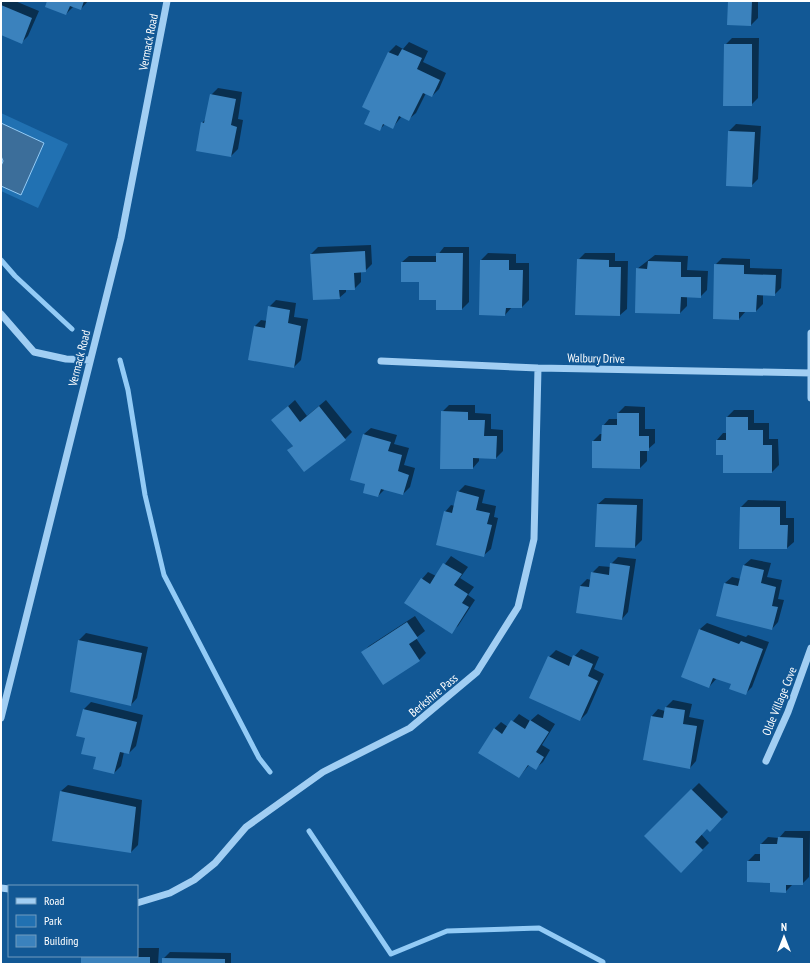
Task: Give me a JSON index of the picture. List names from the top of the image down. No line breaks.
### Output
{"streets":{"street":["Vermack Road","Walbury Drive","Berkshire Pass","Olde Village Cove"]},"crossings":[["Walbury Drive","Berkshire Pass"]],"legend":["Road","Park","Building"],"north":"top"}
